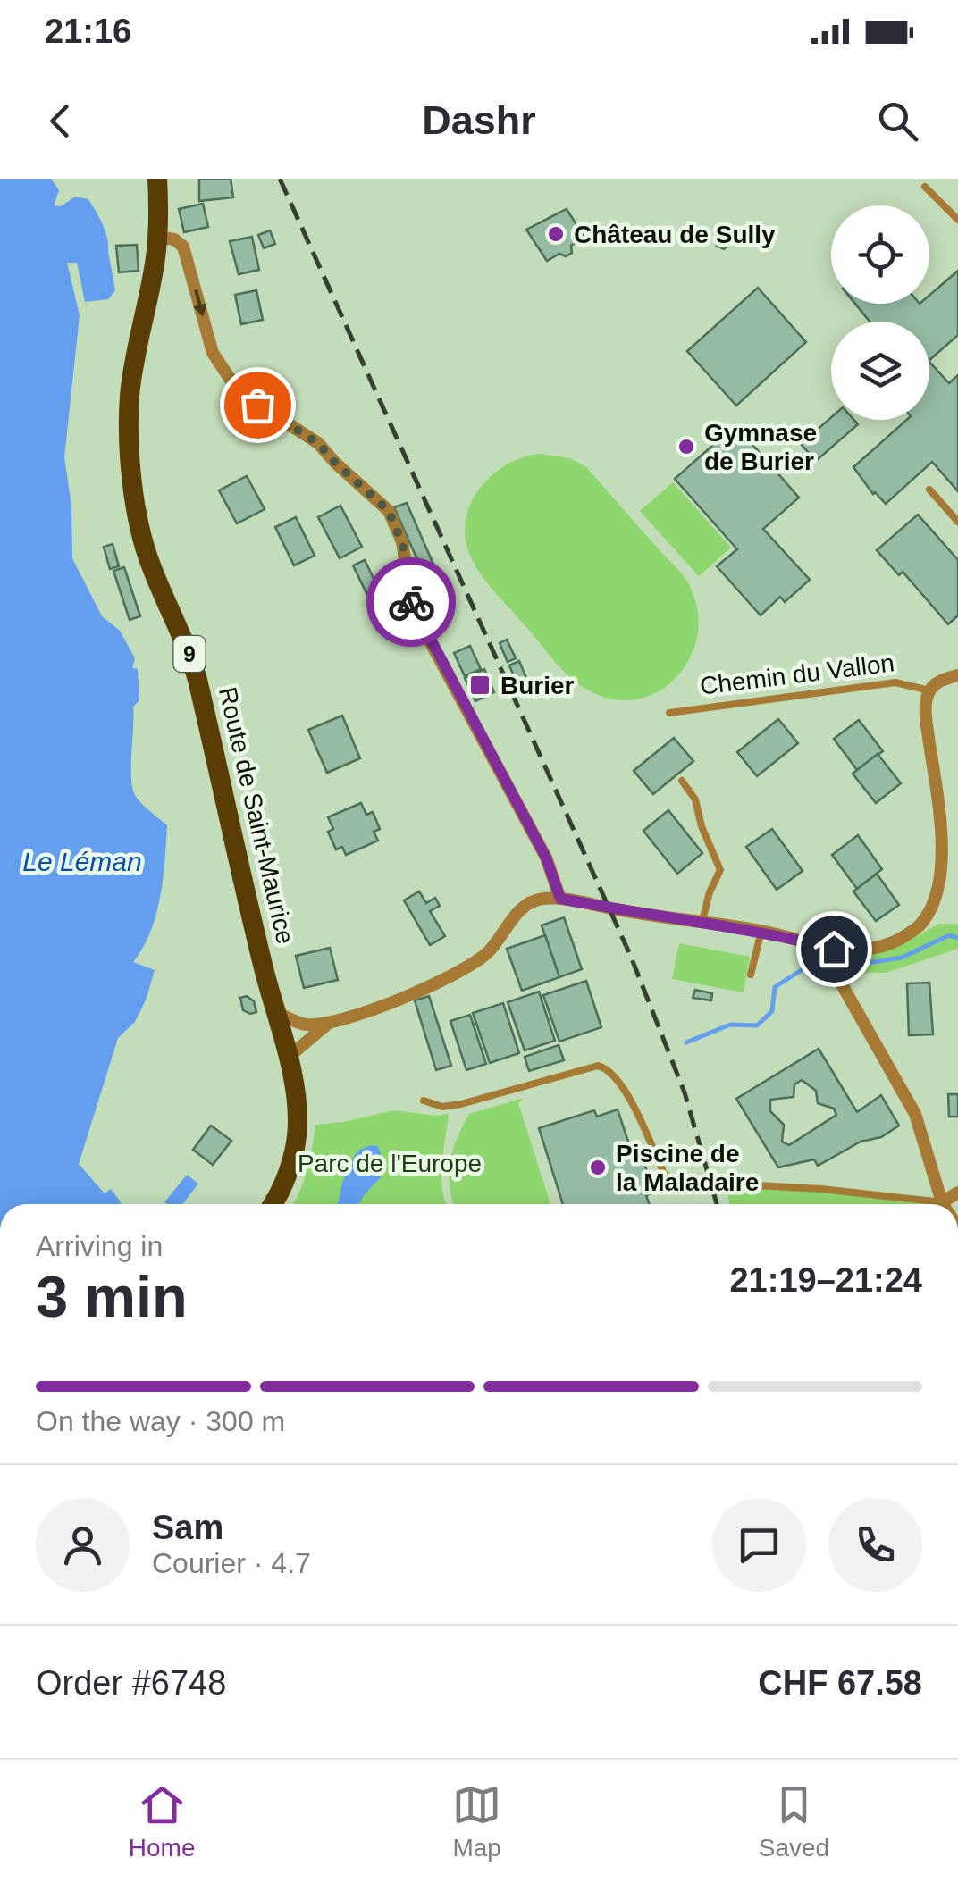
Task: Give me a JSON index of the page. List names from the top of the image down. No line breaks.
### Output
{"streets":{"main road":["9","Route de Saint-Maurice"],"street":["Chemin du Vallon"]},"crossings":[["Chemin du Vallon","Route de Saint-Maurice"]],"water":["Le Léman"],"parks":["Parc de l'Europe"],"places":{"other":["Château de Sully","Gymnase de Burier","Piscine de la Maladaire"],"transit":["Burier"]},"page":{"status":"21:16","header":"Dashr","heading":["3 min","Arriving in","21:19–21:24"],"panel":["Sam","Courier · 4.7","Order #6748","CHF 67.58"],"bar":"On the way · 300 m","tabs":["Home","Map","Saved"]}}
